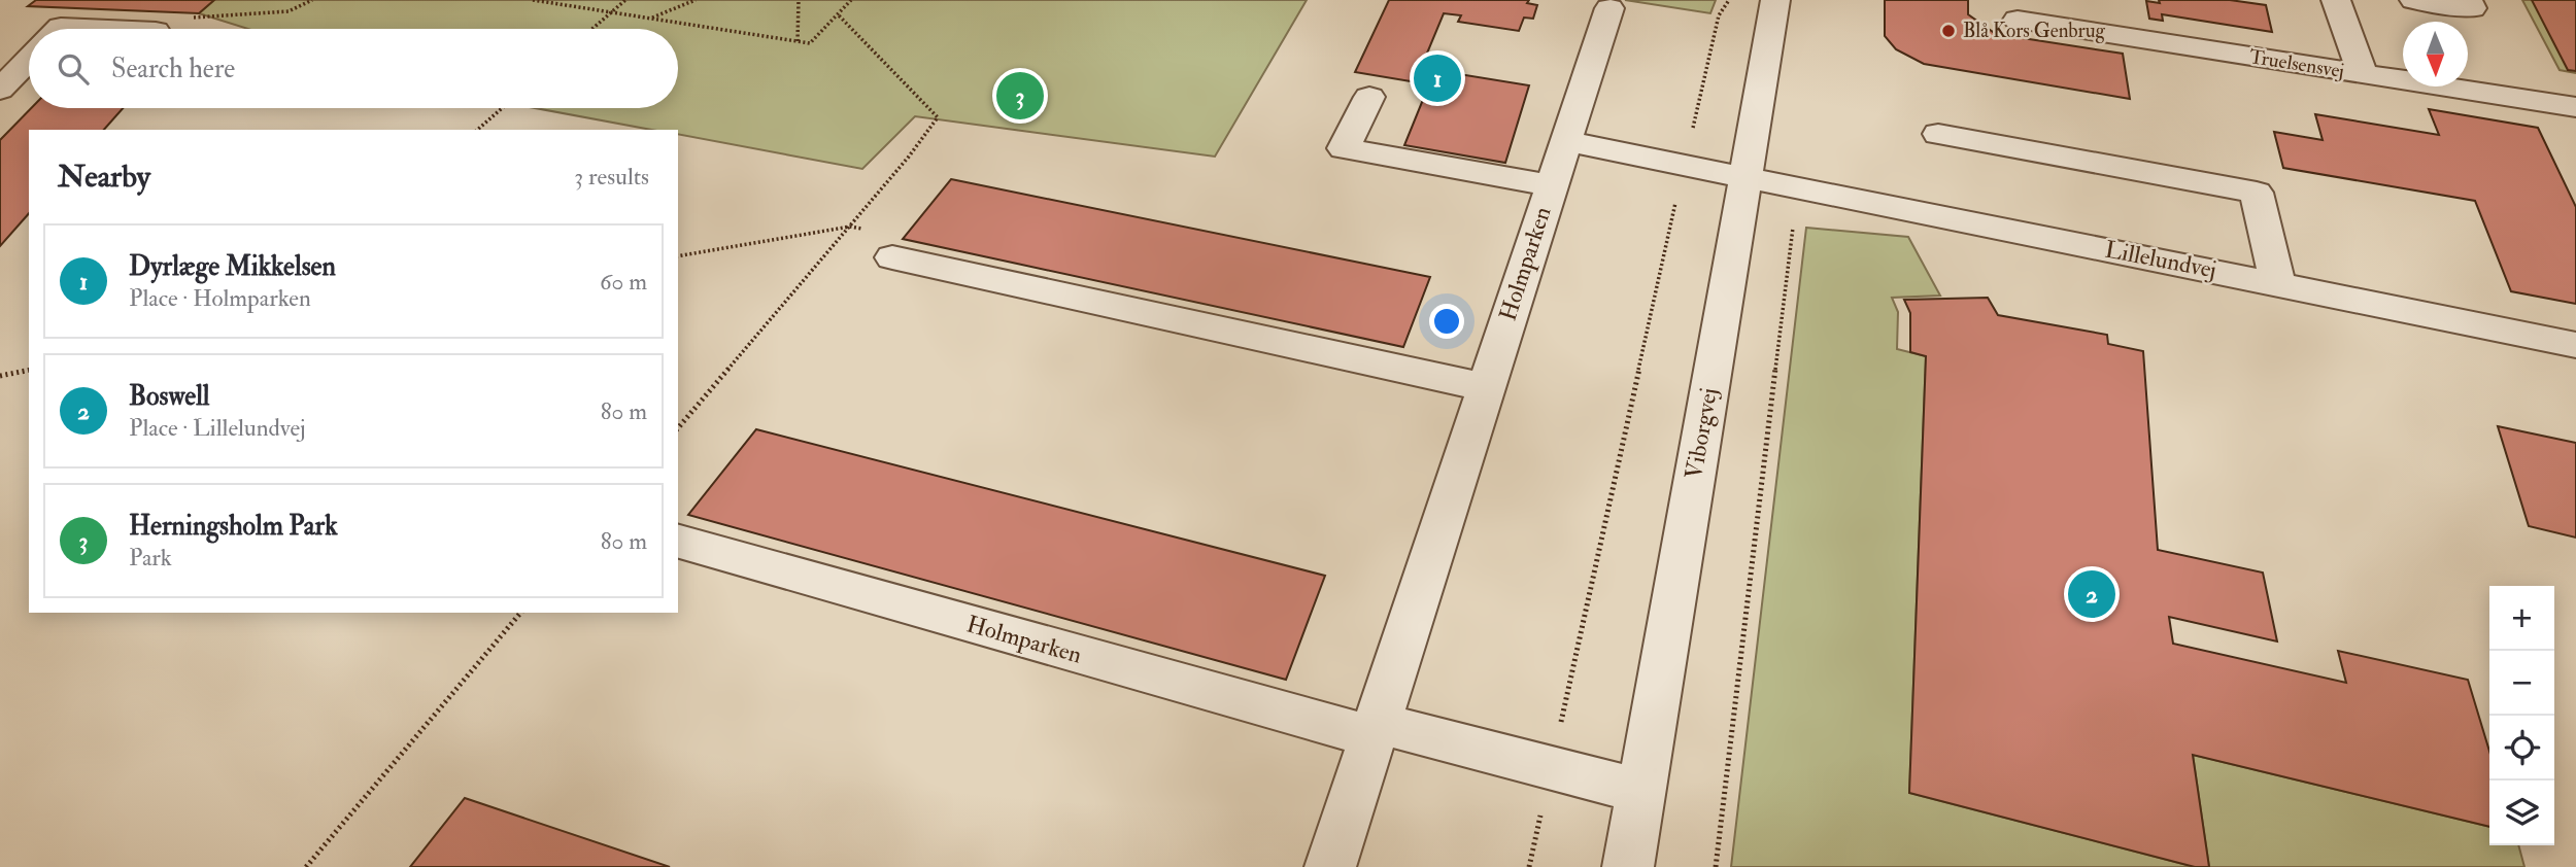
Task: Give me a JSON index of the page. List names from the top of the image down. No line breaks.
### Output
{"streets":{"street":["Truelsensvej","Lillelundvej","Holmparken","Viborgvej"]},"crossings":[["Lillelundvej","Viborgvej"],["Holmparken","Viborgvej"]],"places":["Blå Kors Genbrug"],"north":"bottom","page":{"search":"Search here","pins":["1","3","2"],"heading":["Nearby","3 results"],"list":[{"mark":"1","name":"Dyrlæge Mikkelsen","note":"Place · Holmparken","value":"60 m"},{"mark":"2","name":"Boswell","note":"Place · Lillelundvej","value":"80 m"},{"mark":"3","name":"Herningsholm Park","note":"Park","value":"80 m"}],"map_buttons":["+","−"]}}
